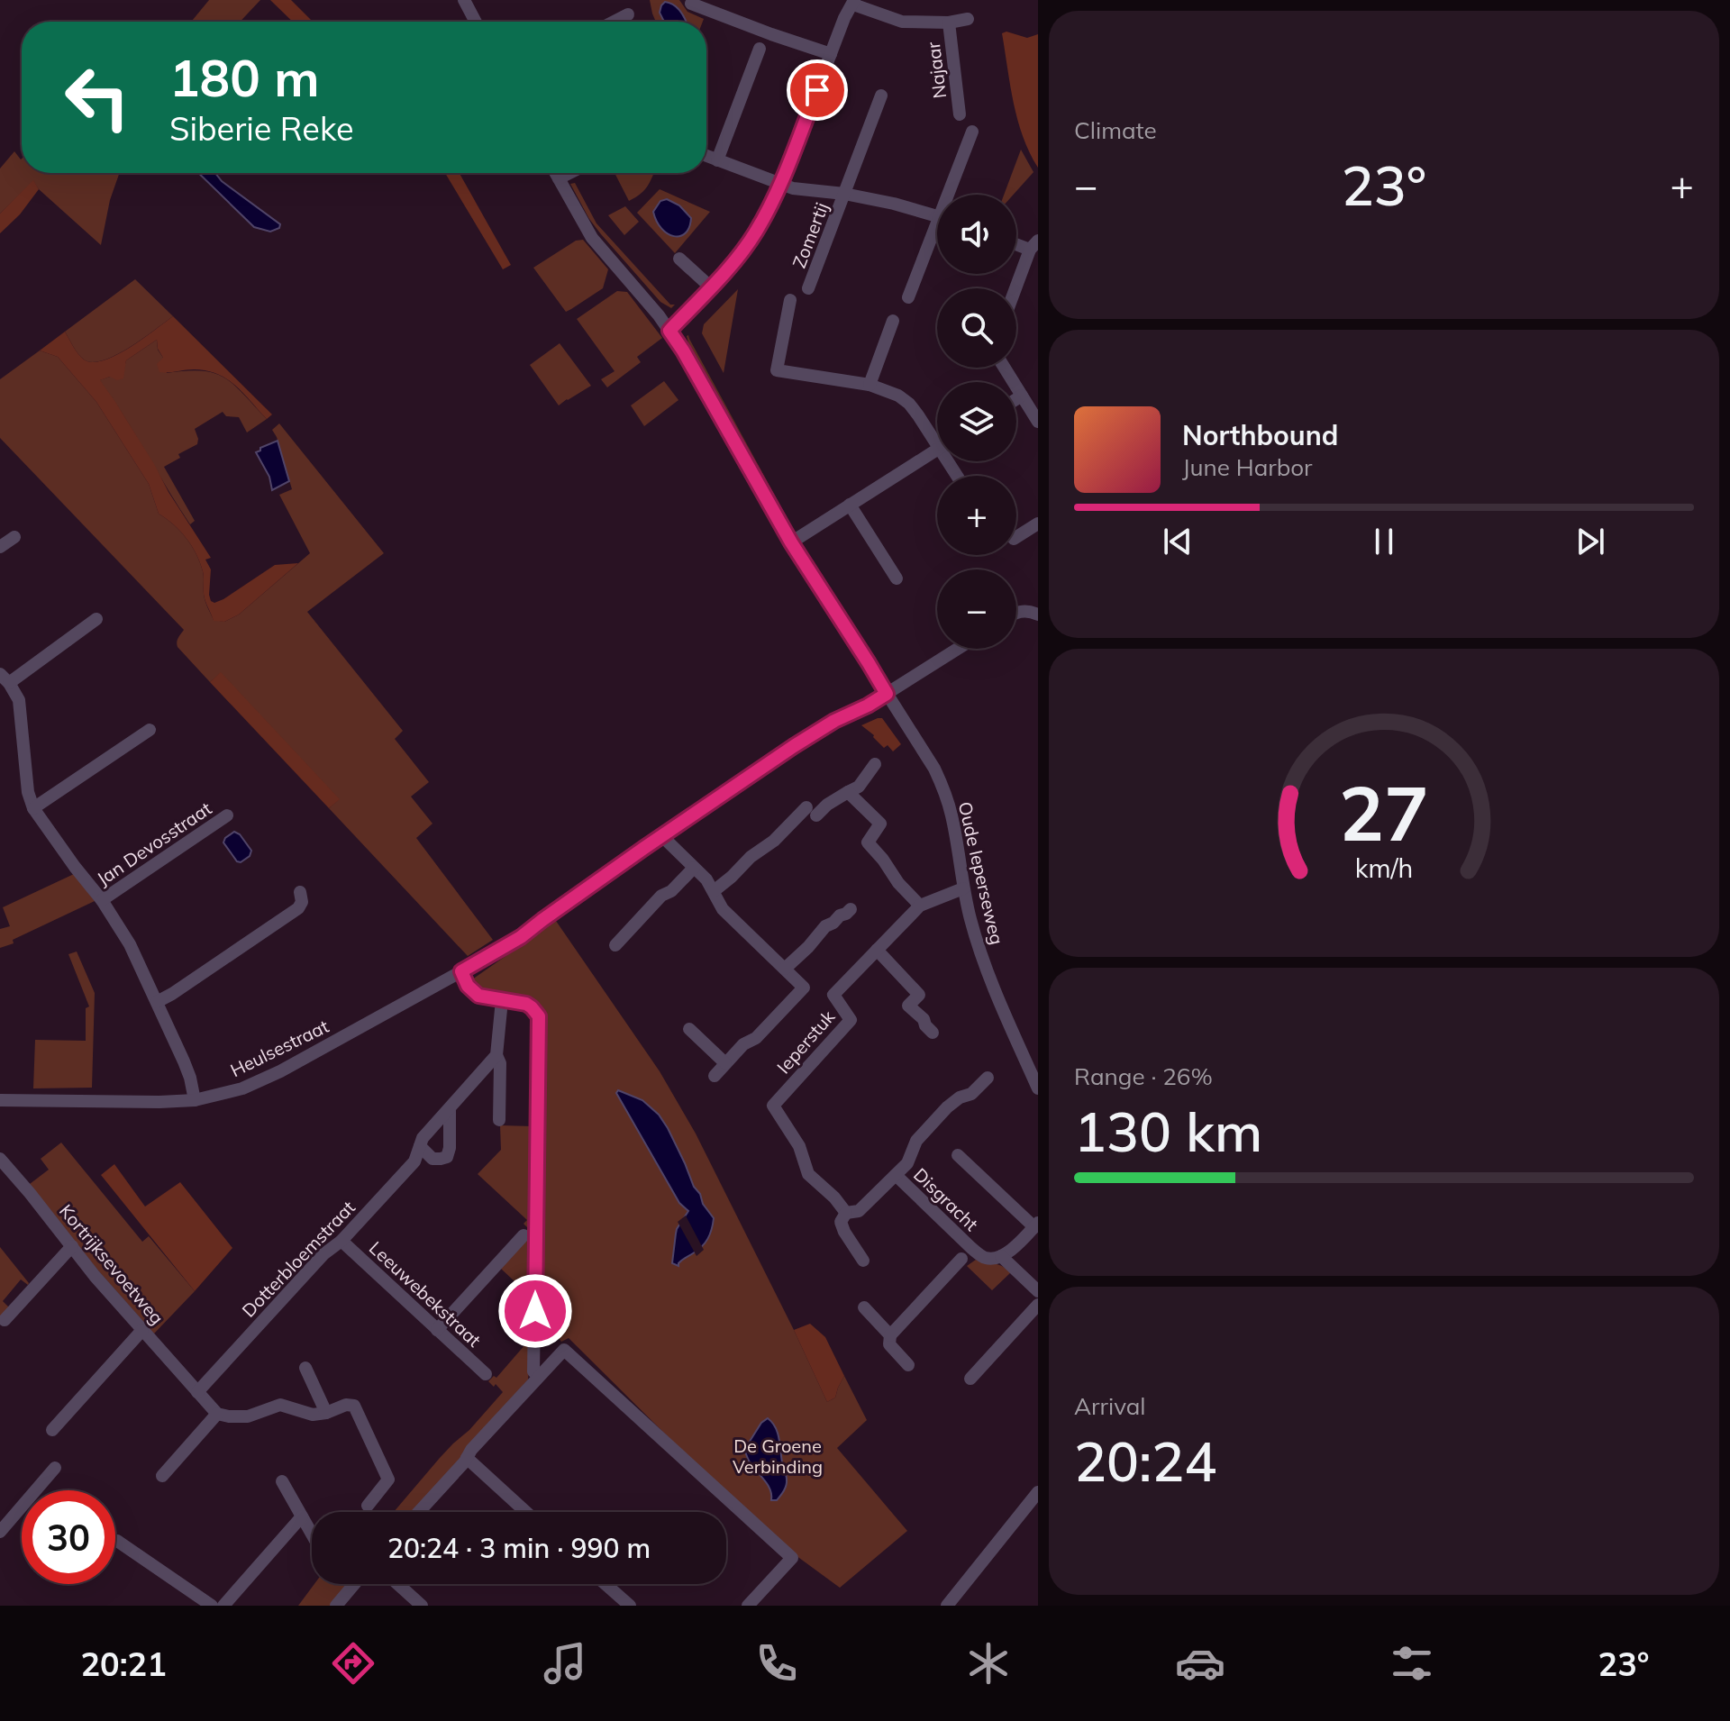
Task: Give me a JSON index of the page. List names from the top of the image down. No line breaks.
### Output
{"streets":{"street":["Najaar","Zomertij","Jan Devosstraat","Oude Ieperseweg","Ieperstuk","Heulsestraat","Disgracht","Dotterbloemstraat","Kortrijksevoetweg","Leeuwebekstraat"]},"crossings":[["Oude Ieperseweg","Ieperstuk"],["Oude Ieperseweg","Heulsestraat"],["Ieperstuk","Disgracht"],["Dotterbloemstraat","Kortrijksevoetweg"],["Dotterbloemstraat","Leeuwebekstraat"]],"parks":["De Groene Verbinding"],"page":{"tile":["Climate",["Range · 26%","130 km"],["Arrival","20:24"]],"turn":["180 m","Siberie Reke"],"heat":["−","23°","+"],"map_buttons":["+","−"],"song":["Northbound","June Harbor"],"limit":"30","trip":"20:24 · 3 min · 990 m","tabs":["20:21","23°"],"gauge":["27","km/h"]}}
